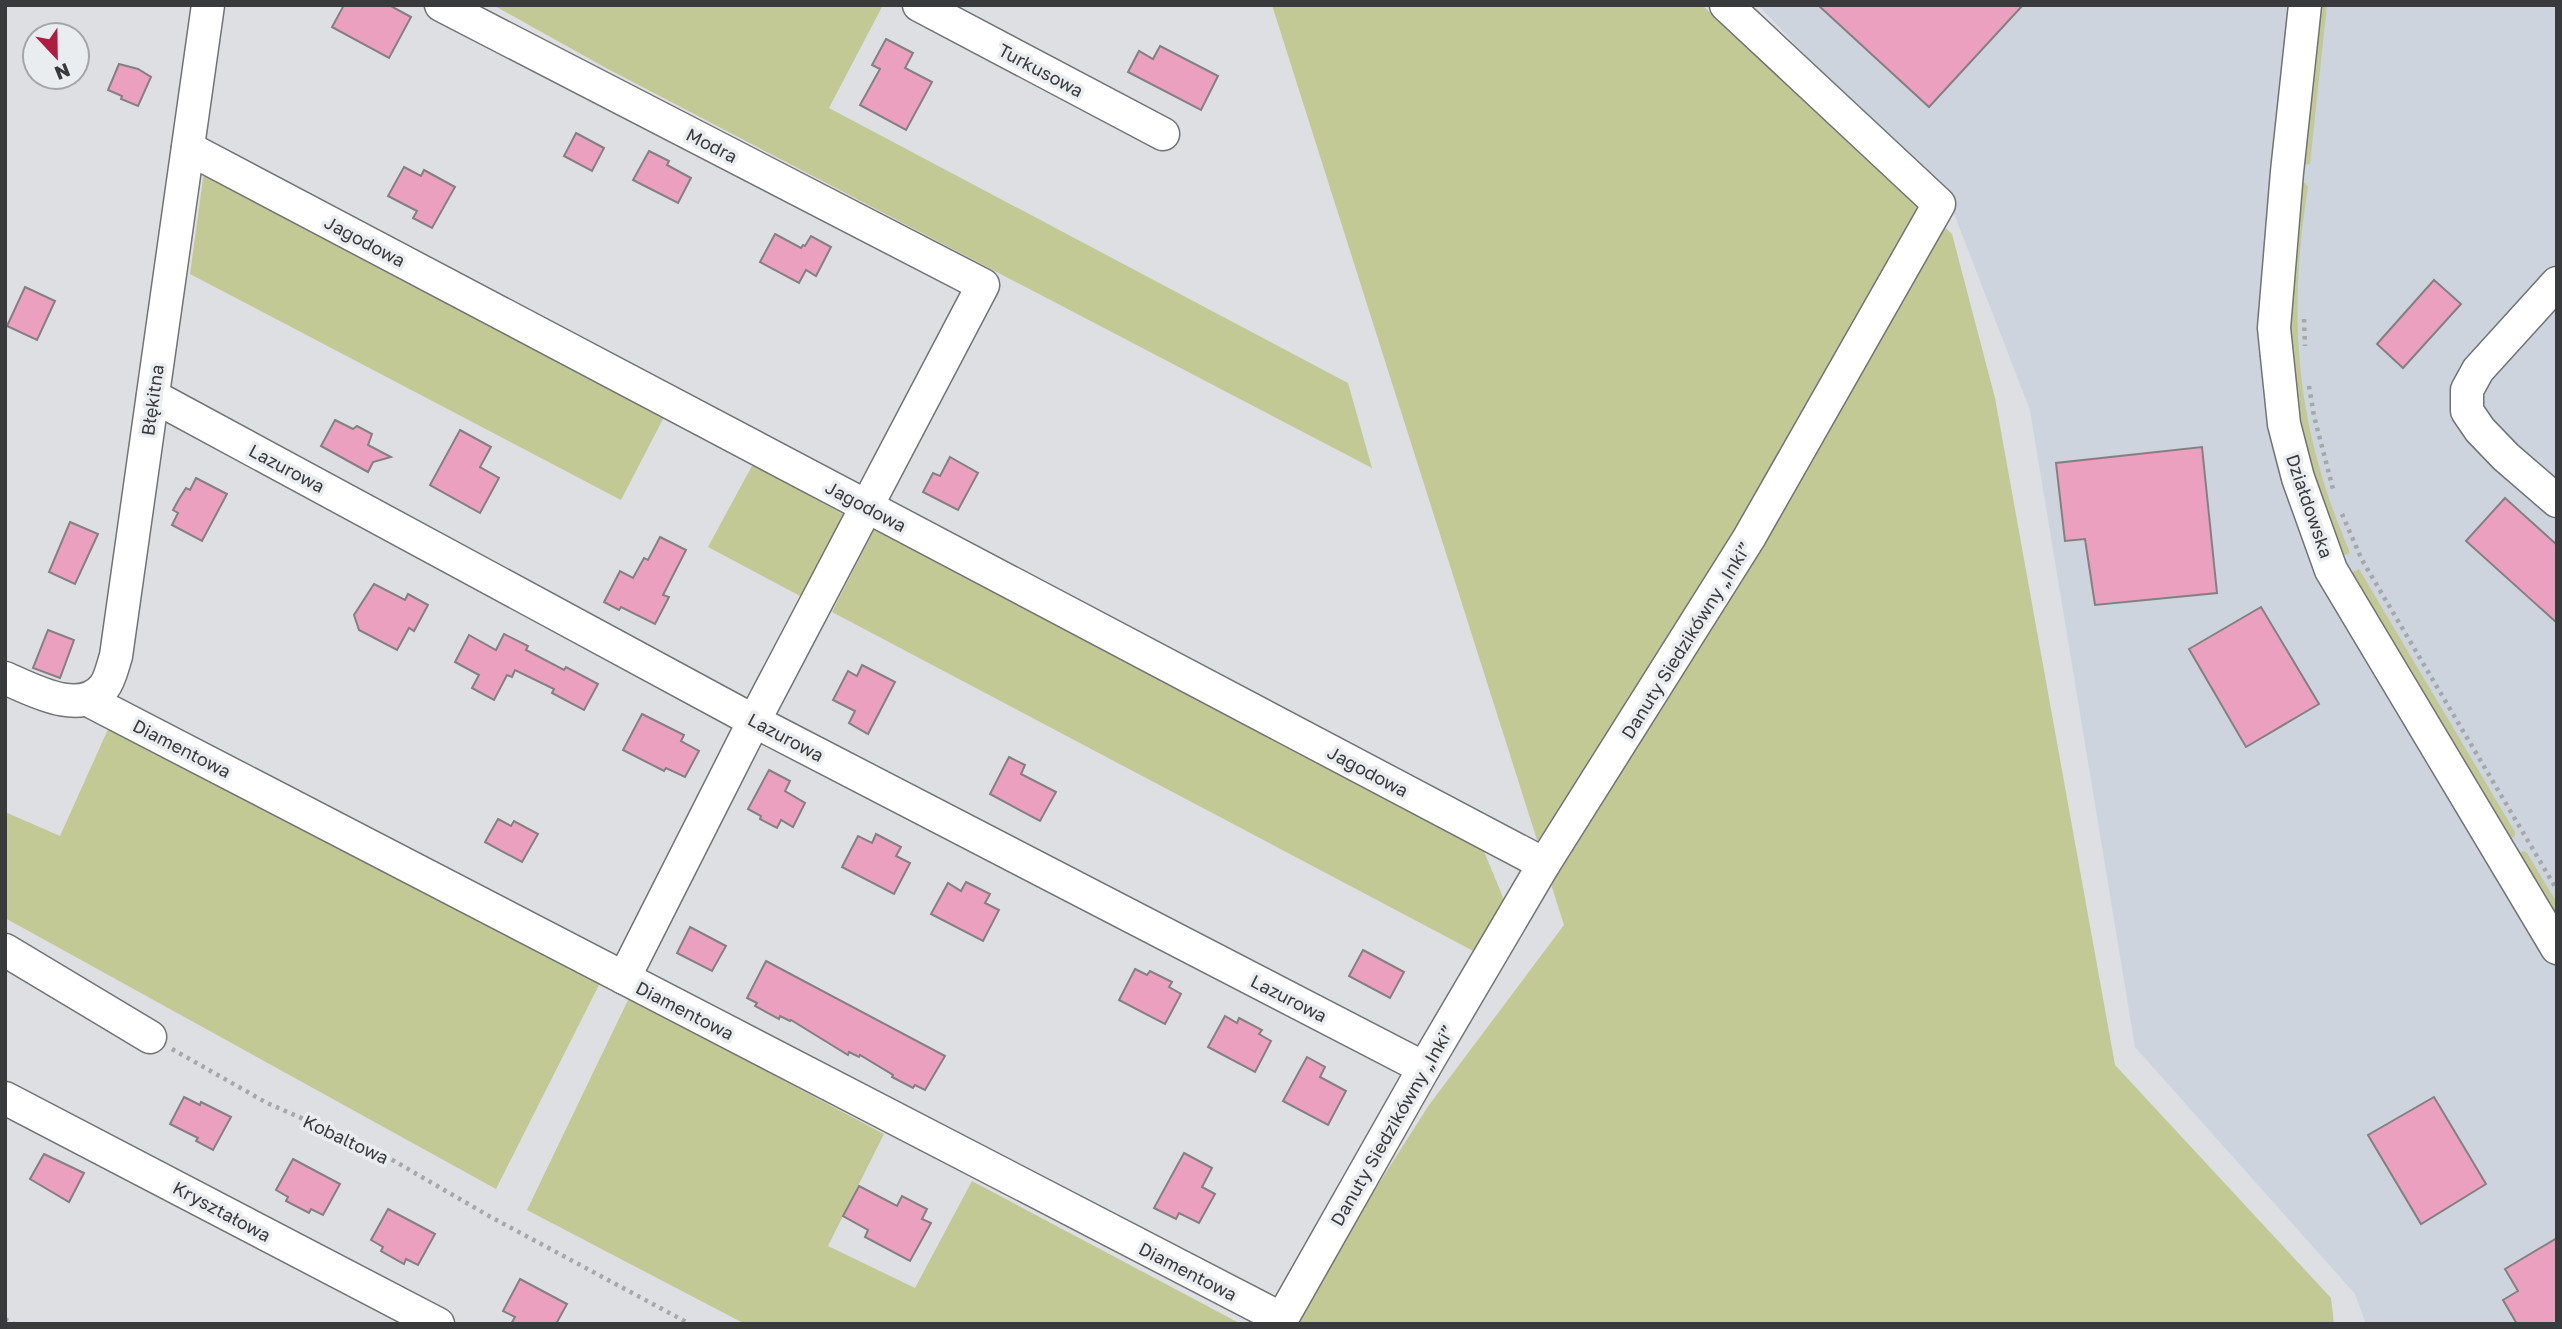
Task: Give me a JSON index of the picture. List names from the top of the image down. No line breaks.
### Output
{"streets":{"street":["Turkusowa","Modra","Jagodowa","Błękitna","Lazurowa","Działdowska","Danuty Siedzikówny „Inki”","Diamentowa","Kryształowa"],"path":["Kobaltowa"]},"crossings":[["Modra","Jagodowa"],["Jagodowa","Błękitna"],["Jagodowa","Danuty Siedzikówny „Inki”"],["Błękitna","Lazurowa"],["Błękitna","Diamentowa"],["Lazurowa","Danuty Siedzikówny „Inki”"],["Danuty Siedzikówny „Inki”","Diamentowa"]],"north":"bottom"}
